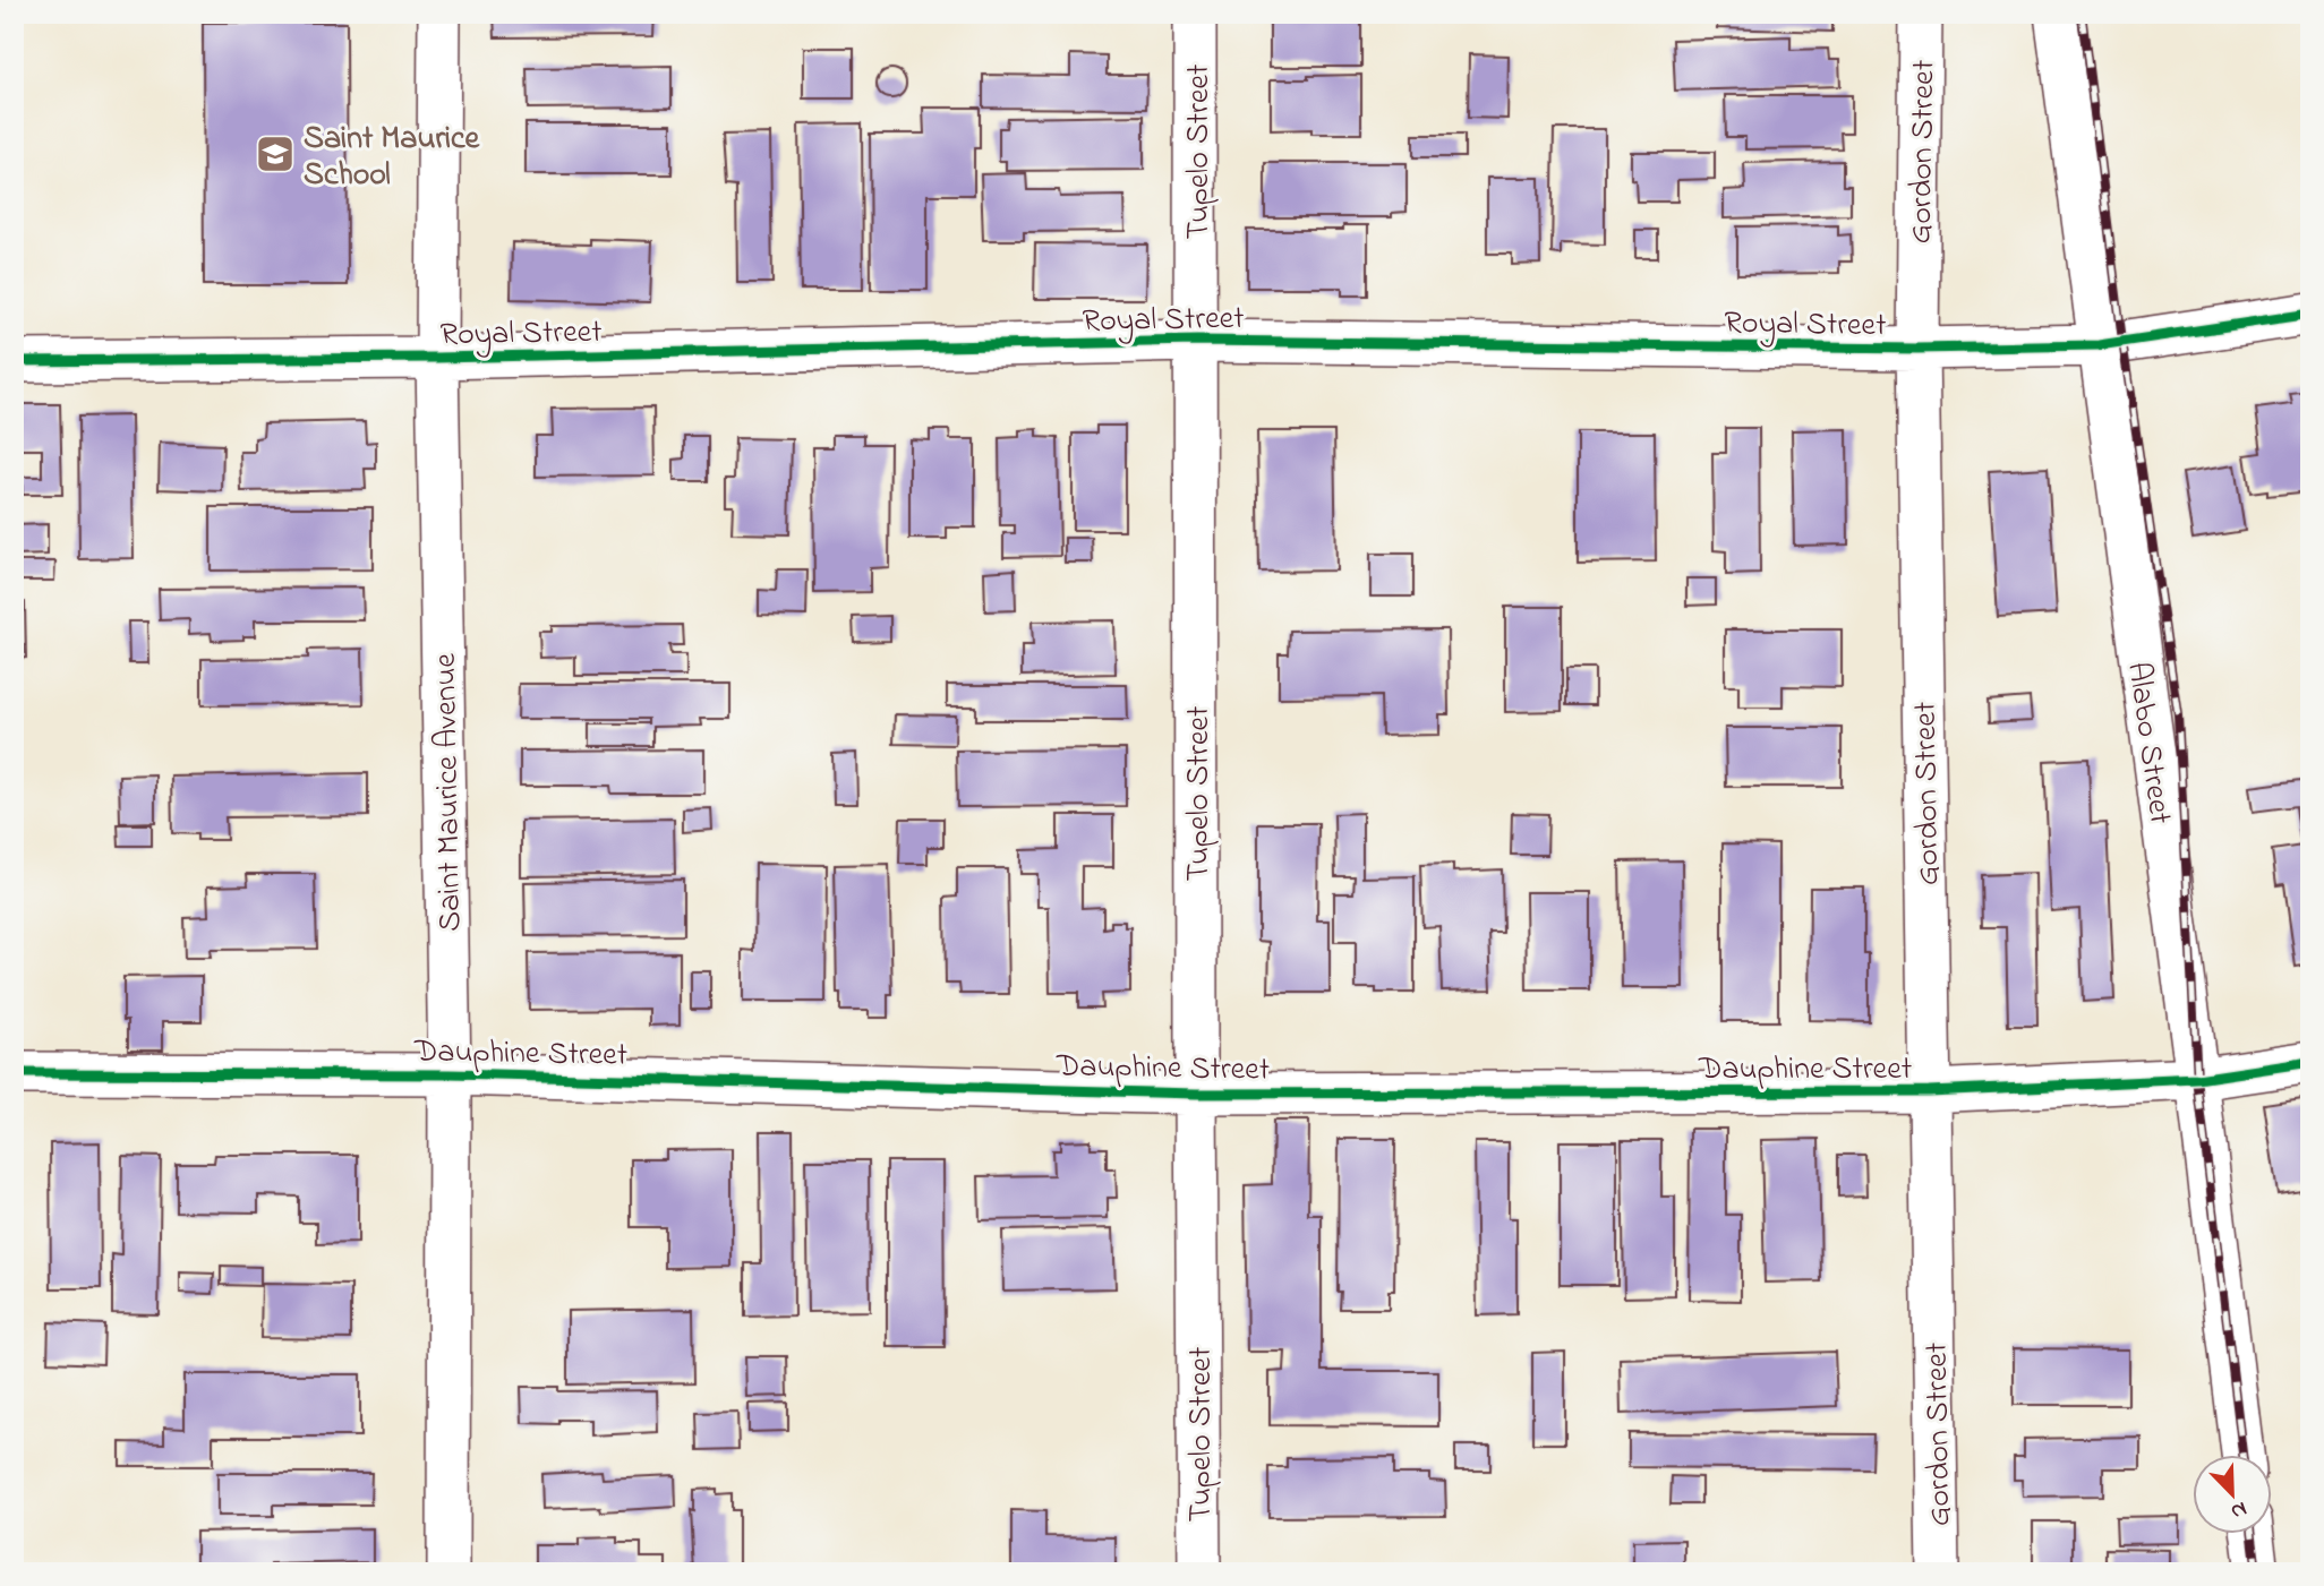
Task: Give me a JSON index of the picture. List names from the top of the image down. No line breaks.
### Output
{"streets":{"street":["Tupelo Street","Gordon Street","Royal Street","Alabo Street","Saint Maurice Avenue","Dauphine Street"]},"crossings":[["Tupelo Street","Royal Street"],["Tupelo Street","Dauphine Street"],["Gordon Street","Royal Street"],["Gordon Street","Dauphine Street"],["Royal Street","Alabo Street"],["Royal Street","Saint Maurice Avenue"],["Alabo Street","Dauphine Street"],["Saint Maurice Avenue","Dauphine Street"]],"places":{"school or university":["Saint Maurice School"]},"north":"bottom right"}
